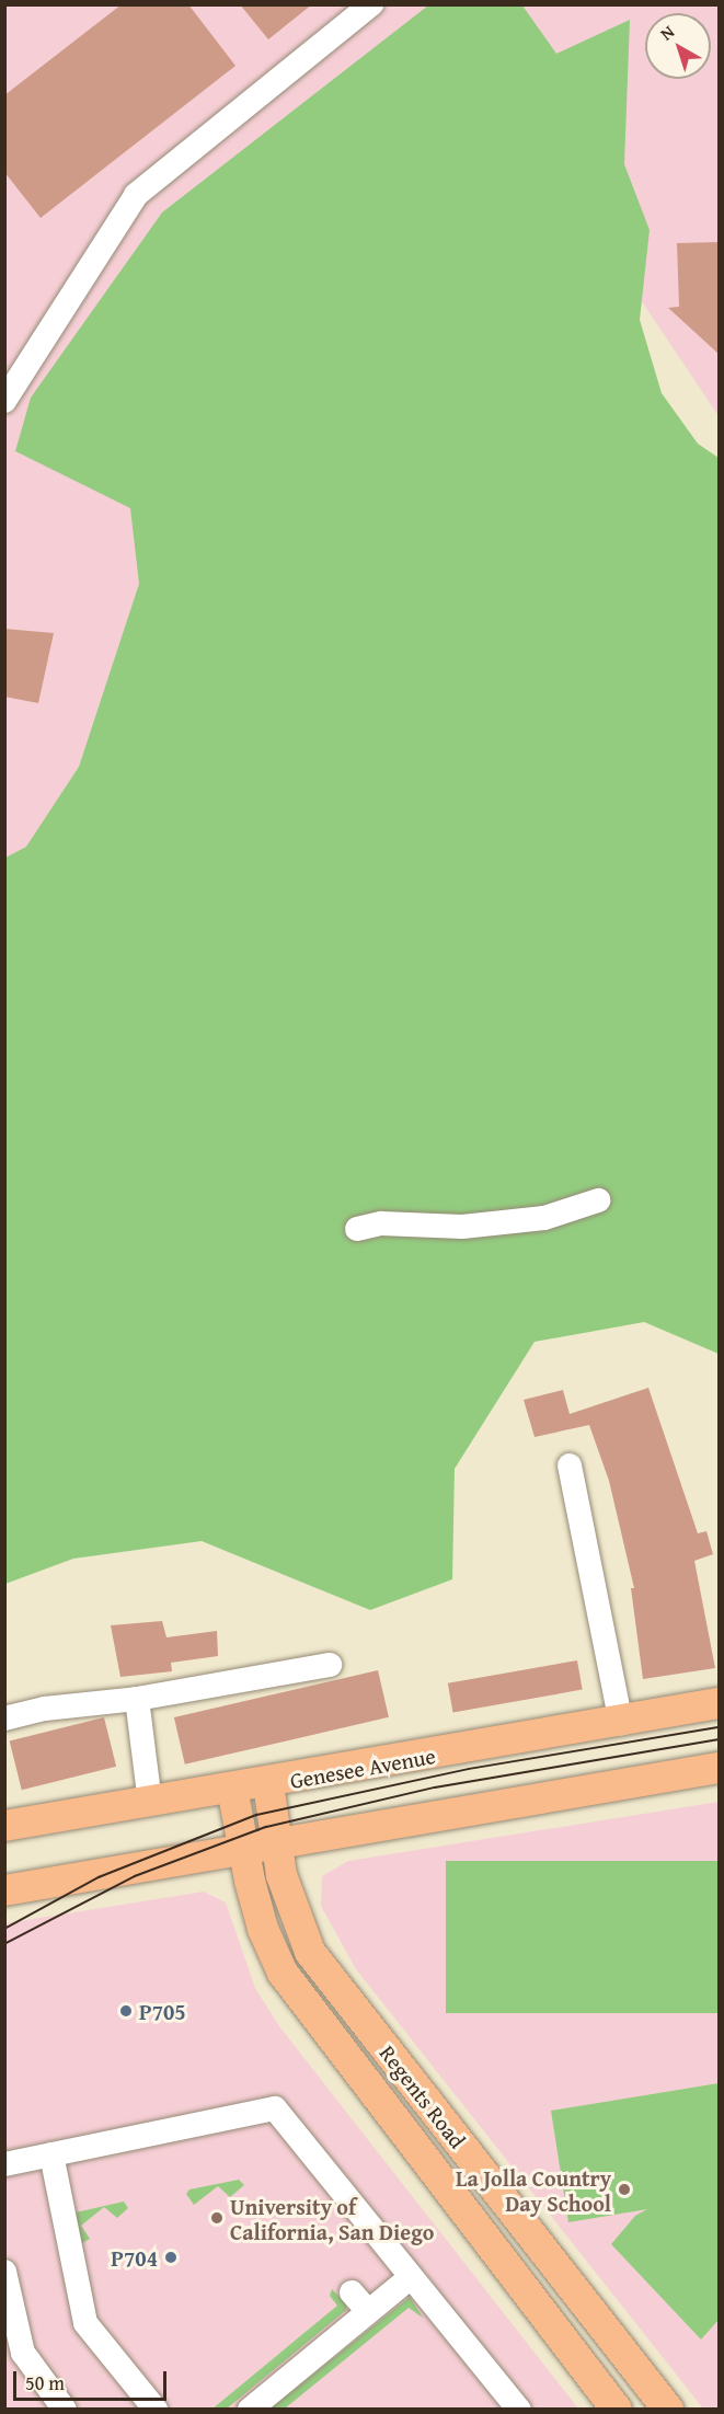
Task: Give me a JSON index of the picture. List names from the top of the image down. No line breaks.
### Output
{"streets":{"main road":["Genesee Avenue","Regents Road"]},"crossings":[["Genesee Avenue","Regents Road"]],"places":["P705","La Jolla Country Day School","University of California, San Diego","P704"],"scale_bar":"50 m","north":"top left"}
